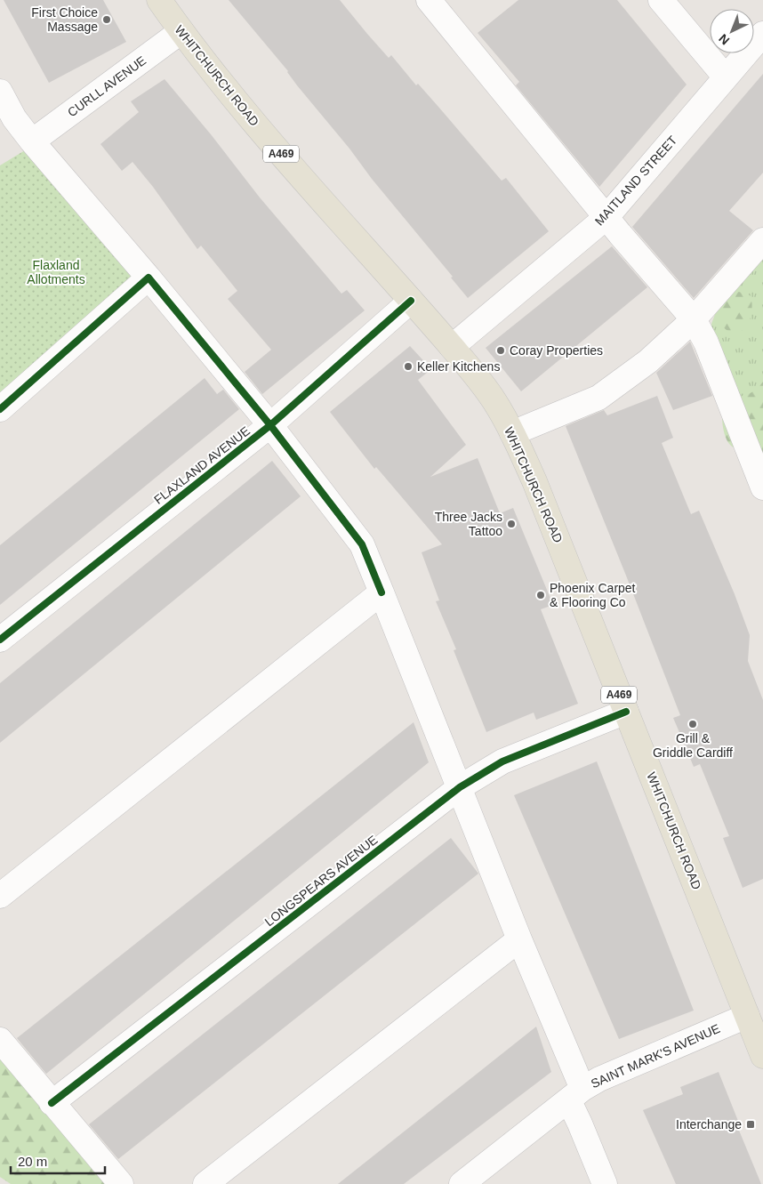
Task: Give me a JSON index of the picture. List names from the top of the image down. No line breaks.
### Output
{"streets":{"main road":["WHITCHURCH ROAD","A469"],"street":["CURLL AVENUE","MAITLAND STREET","FLAXLAND AVENUE","LONGSPEARS AVENUE","SAINT MARK'S AVENUE"]},"crossings":[["WHITCHURCH ROAD","CURLL AVENUE"],["WHITCHURCH ROAD","MAITLAND STREET"],["WHITCHURCH ROAD","FLAXLAND AVENUE"],["WHITCHURCH ROAD","LONGSPEARS AVENUE"],["WHITCHURCH ROAD","SAINT MARK'S AVENUE"]],"parks":["Flaxland Allotments"],"places":{"other":["First Choice Massage","Coray Properties","Keller Kitchens","Three Jacks Tattoo","Phoenix Carpet & Flooring Co","Grill & Griddle Cardiff"],"transit":["Interchange"]},"scale_bar":"20 m","north":"bottom left"}
